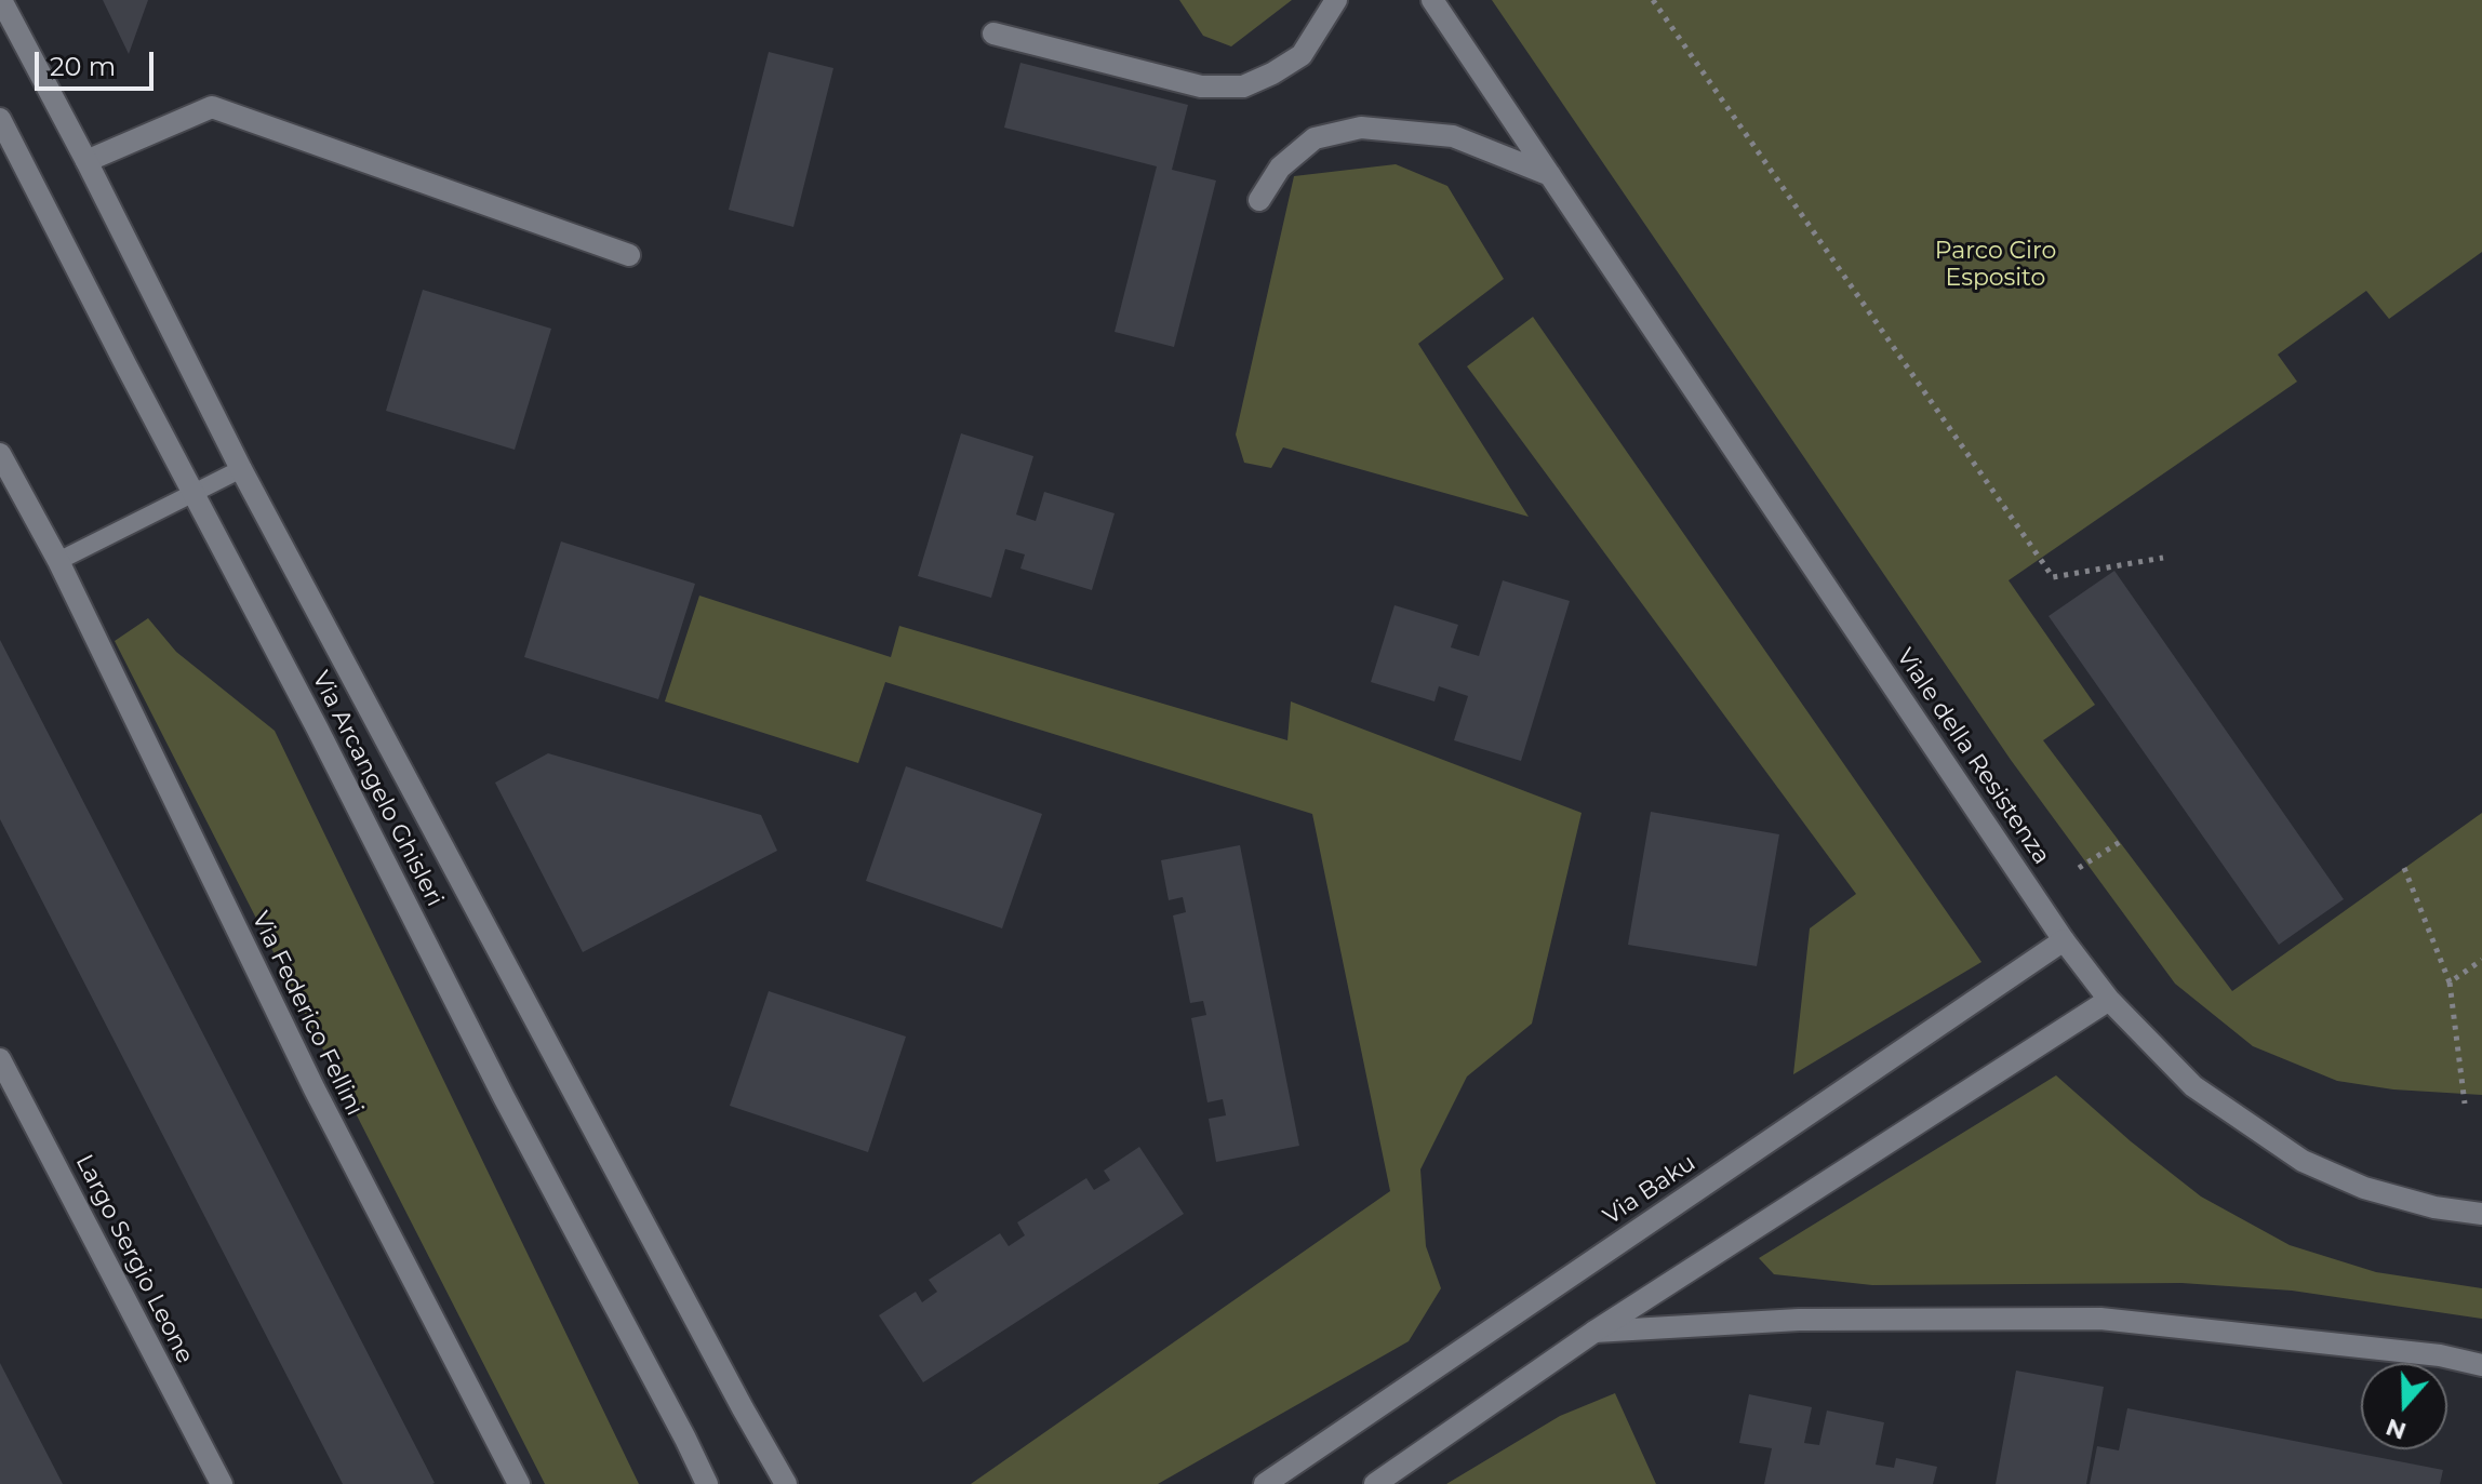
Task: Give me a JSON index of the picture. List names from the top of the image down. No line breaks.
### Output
{"streets":{"street":["Viale della Resistenza","Via Arcangelo Ghisleri","Via Federico Fellini","Via Baku","Largo Sergio Leone"]},"crossings":[["Viale della Resistenza","Via Baku"]],"parks":["Parco Ciro Esposito"],"scale_bar":"20 m","north":"bottom"}
